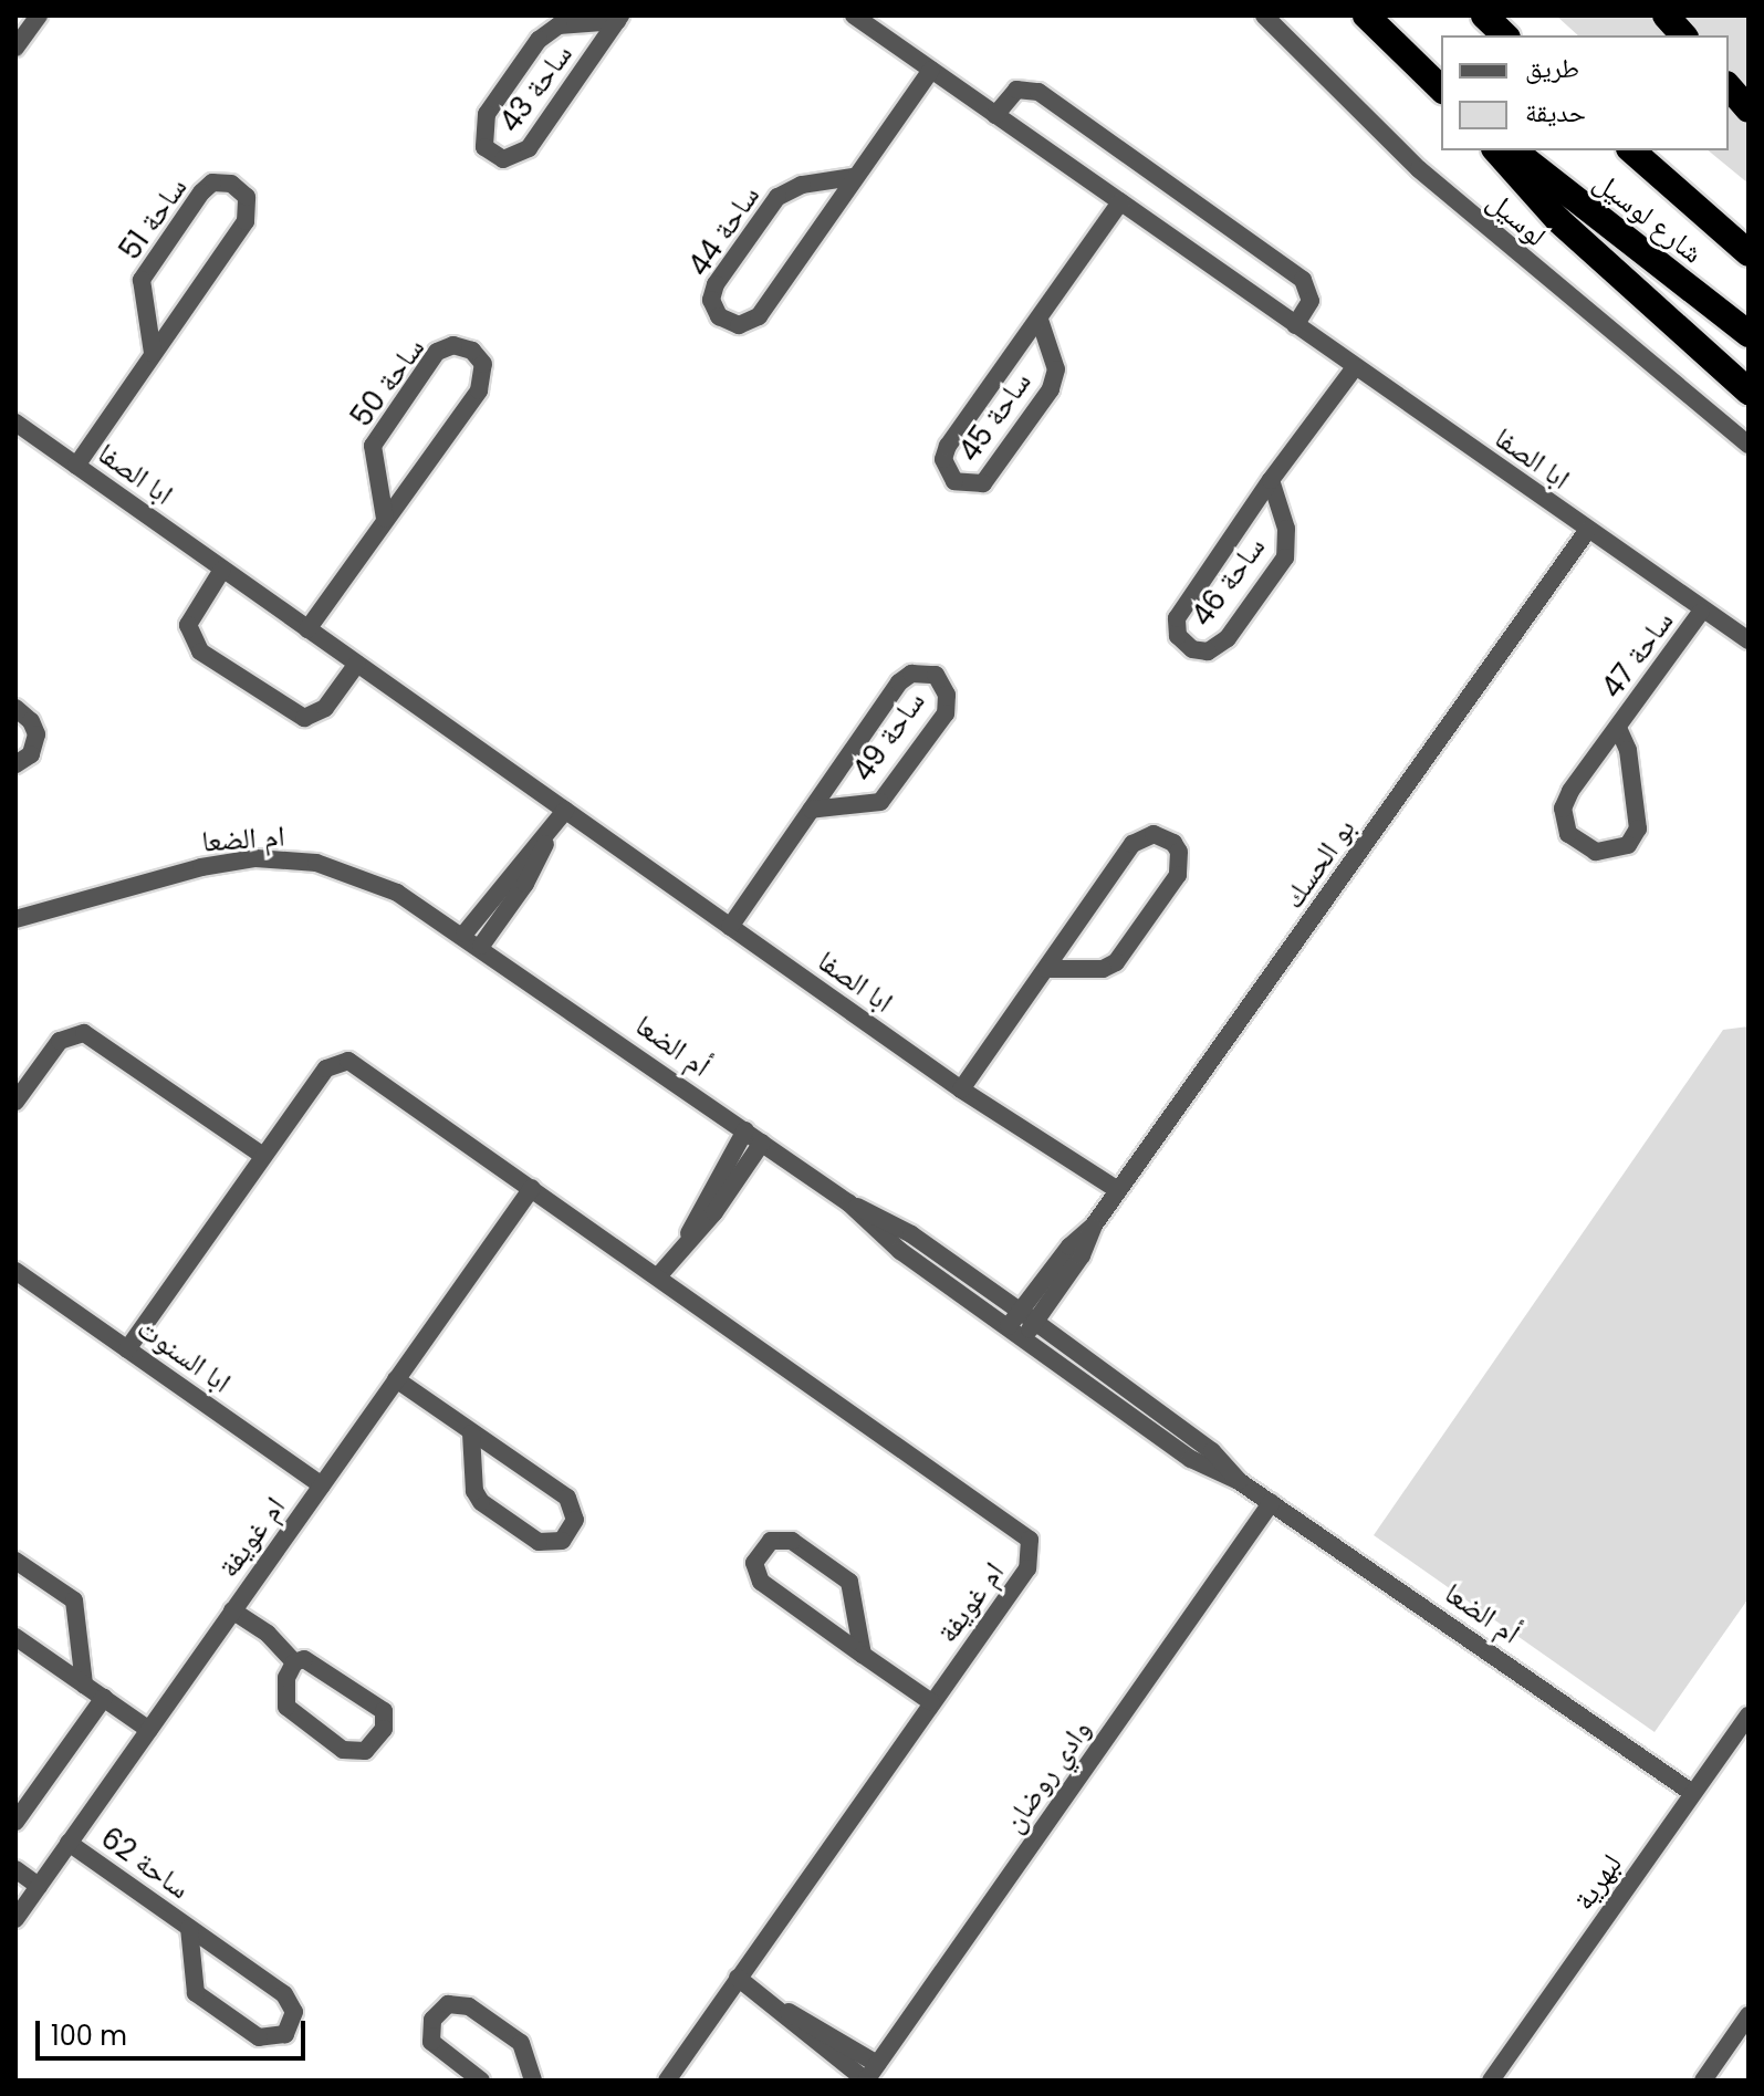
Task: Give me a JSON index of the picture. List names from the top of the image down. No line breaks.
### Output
{"streets":{"highway":["شارع لوسيل"],"street":["ساحة 43","ساحة 51","لوسيل","ساحة 44","ساحة 50","ساحة 45","ابا الصفا","ساحة 46","ساحة 47","ساحة 49","ام الضعا","بو الحسك","أم الضعا","ابا السنوت","ام غويفة","وادي روضان","ساحة 62","لبهرية"]},"crossings":[["ساحة 51","ابا الصفا"],["ساحة 44","ابا الصفا"],["ساحة 50","ابا الصفا"],["ساحة 45","ابا الصفا"],["ابا الصفا","ساحة 46"],["ابا الصفا","ساحة 47"],["ابا الصفا","ساحة 49"],["ابا الصفا","بو الحسك"],["ام الضعا","أم الضعا"],["بو الحسك","أم الضعا"],["أم الضعا","وادي روضان"],["أم الضعا","لبهرية"],["ابا السنوت","ام غويفة"],["ام غويفة","ساحة 62"]],"legend":["طريق","حديقة"],"scale_bar":"100 m"}
